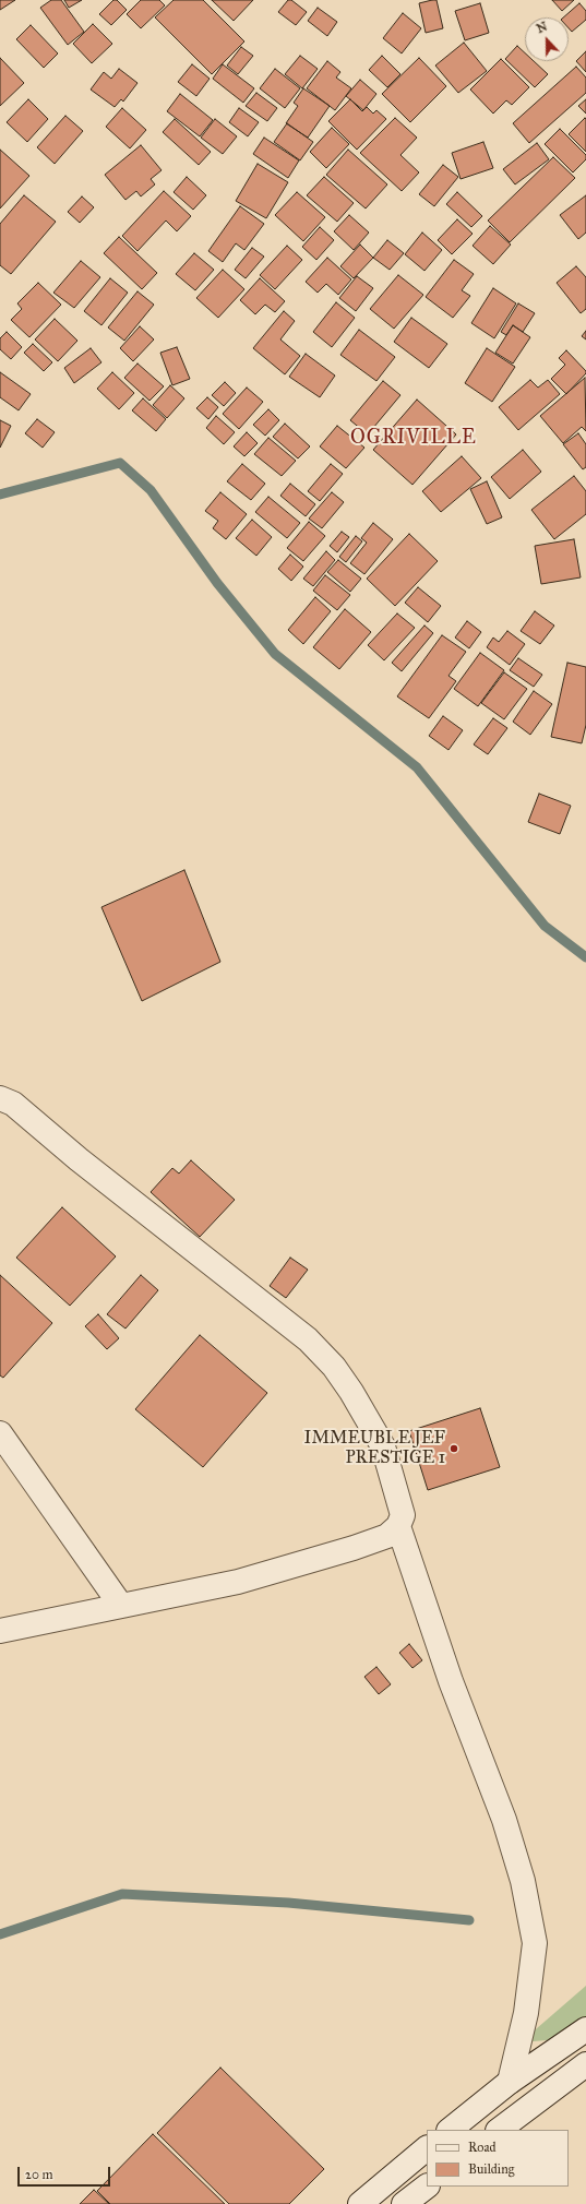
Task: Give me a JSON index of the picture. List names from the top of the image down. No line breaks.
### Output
{"districts":["OGRIVILLE"],"places":["IMMEUBLE JEF PRESTIGE 1"],"legend":["Road","Building"],"scale_bar":"20 m","north":"top"}
